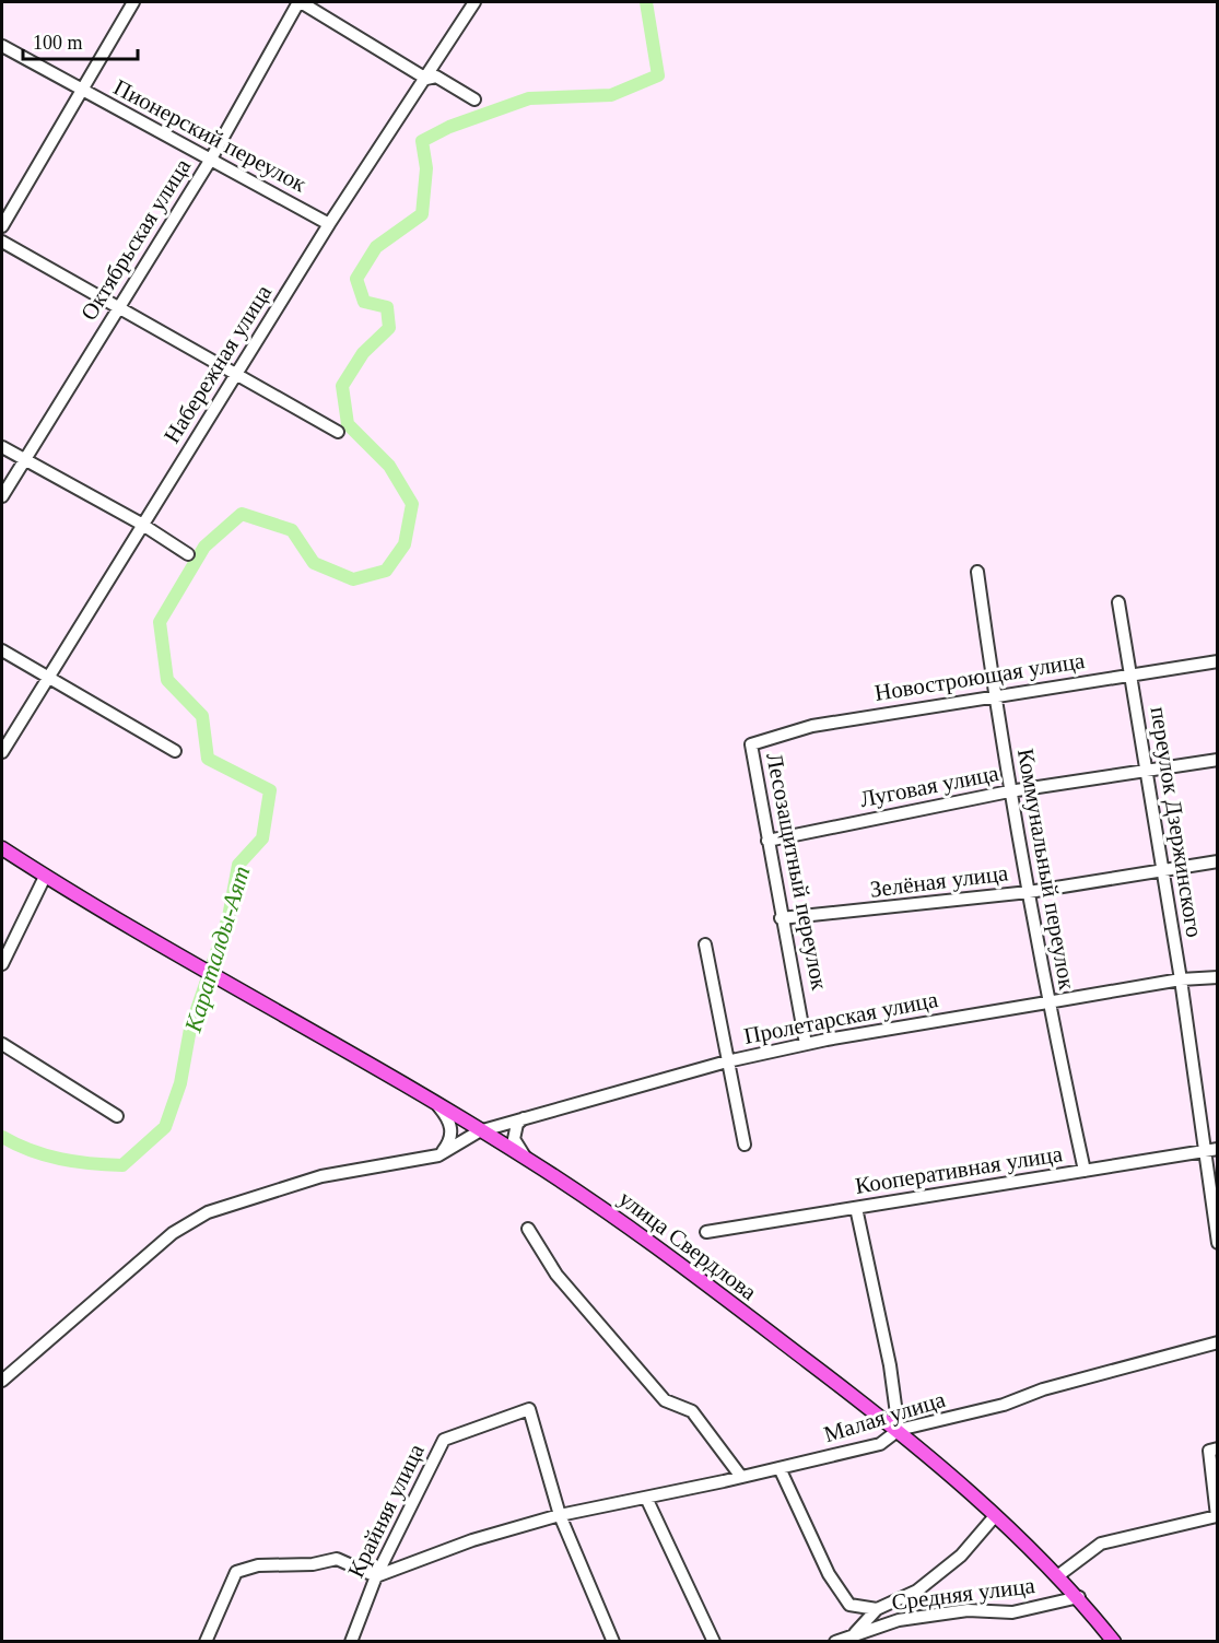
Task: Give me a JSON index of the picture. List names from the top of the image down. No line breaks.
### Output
{"streets":{"main road":["улица Свердлова"],"street":["Пионерский переулок","Октябрьская улица","Набережная улица","Новостроющая улица","Луговая улица","переулок Дзержинского","Коммунальный переулок","Лесозащитный переулок","Зелёная улица","Пролетарская улица","Кооперативная улица","Малая улица","Крайняя улица","Средняя улица"]},"crossings":[["Пионерский переулок","Октябрьская улица"],["Пионерский переулок","Набережная улица"],["Новостроющая улица","переулок Дзержинского"],["Новостроющая улица","Коммунальный переулок"],["Новостроющая улица","Лесозащитный переулок"],["Луговая улица","переулок Дзержинского"],["Луговая улица","Коммунальный переулок"],["Луговая улица","Лесозащитный переулок"],["переулок Дзержинского","Зелёная улица"],["переулок Дзержинского","Пролетарская улица"],["переулок Дзержинского","Кооперативная улица"],["Коммунальный переулок","Зелёная улица"],["Коммунальный переулок","Пролетарская улица"],["Коммунальный переулок","Кооперативная улица"],["Лесозащитный переулок","Зелёная улица"],["Лесозащитный переулок","Пролетарская улица"],["Пролетарская улица","улица Свердлова"],["улица Свердлова","Малая улица"],["улица Свердлова","Средняя улица"],["Малая улица","Крайняя улица"]],"water":["Караталды-Аят"],"scale_bar":"100 m"}
